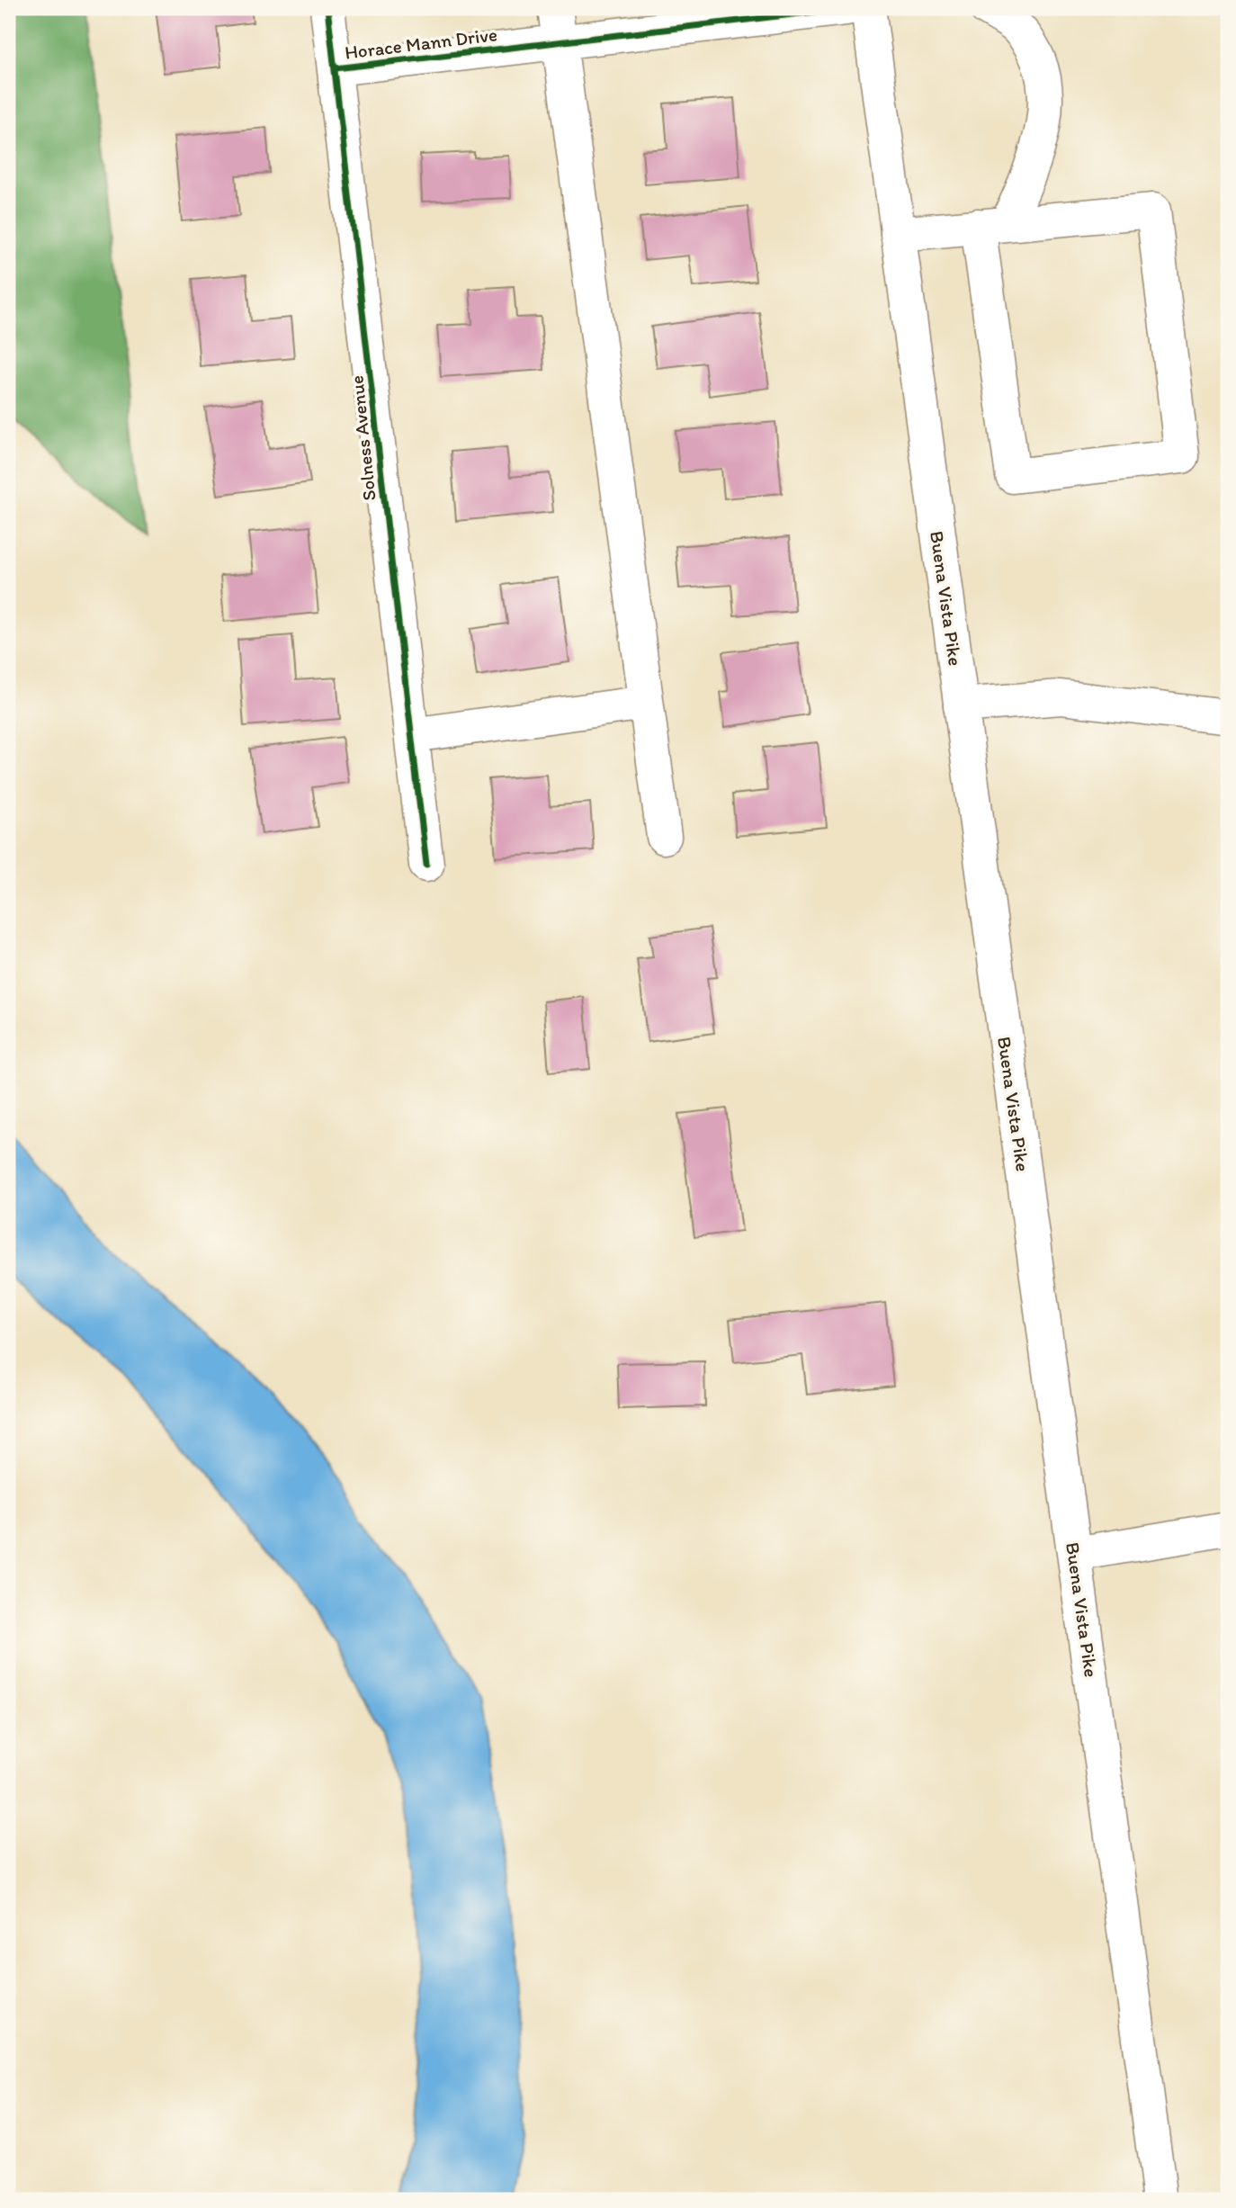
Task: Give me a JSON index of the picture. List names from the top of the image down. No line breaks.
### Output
{"streets":{"main road":["Horace Mann Drive","Solness Avenue","Buena Vista Pike"]},"crossings":[["Horace Mann Drive","Solness Avenue"]]}
